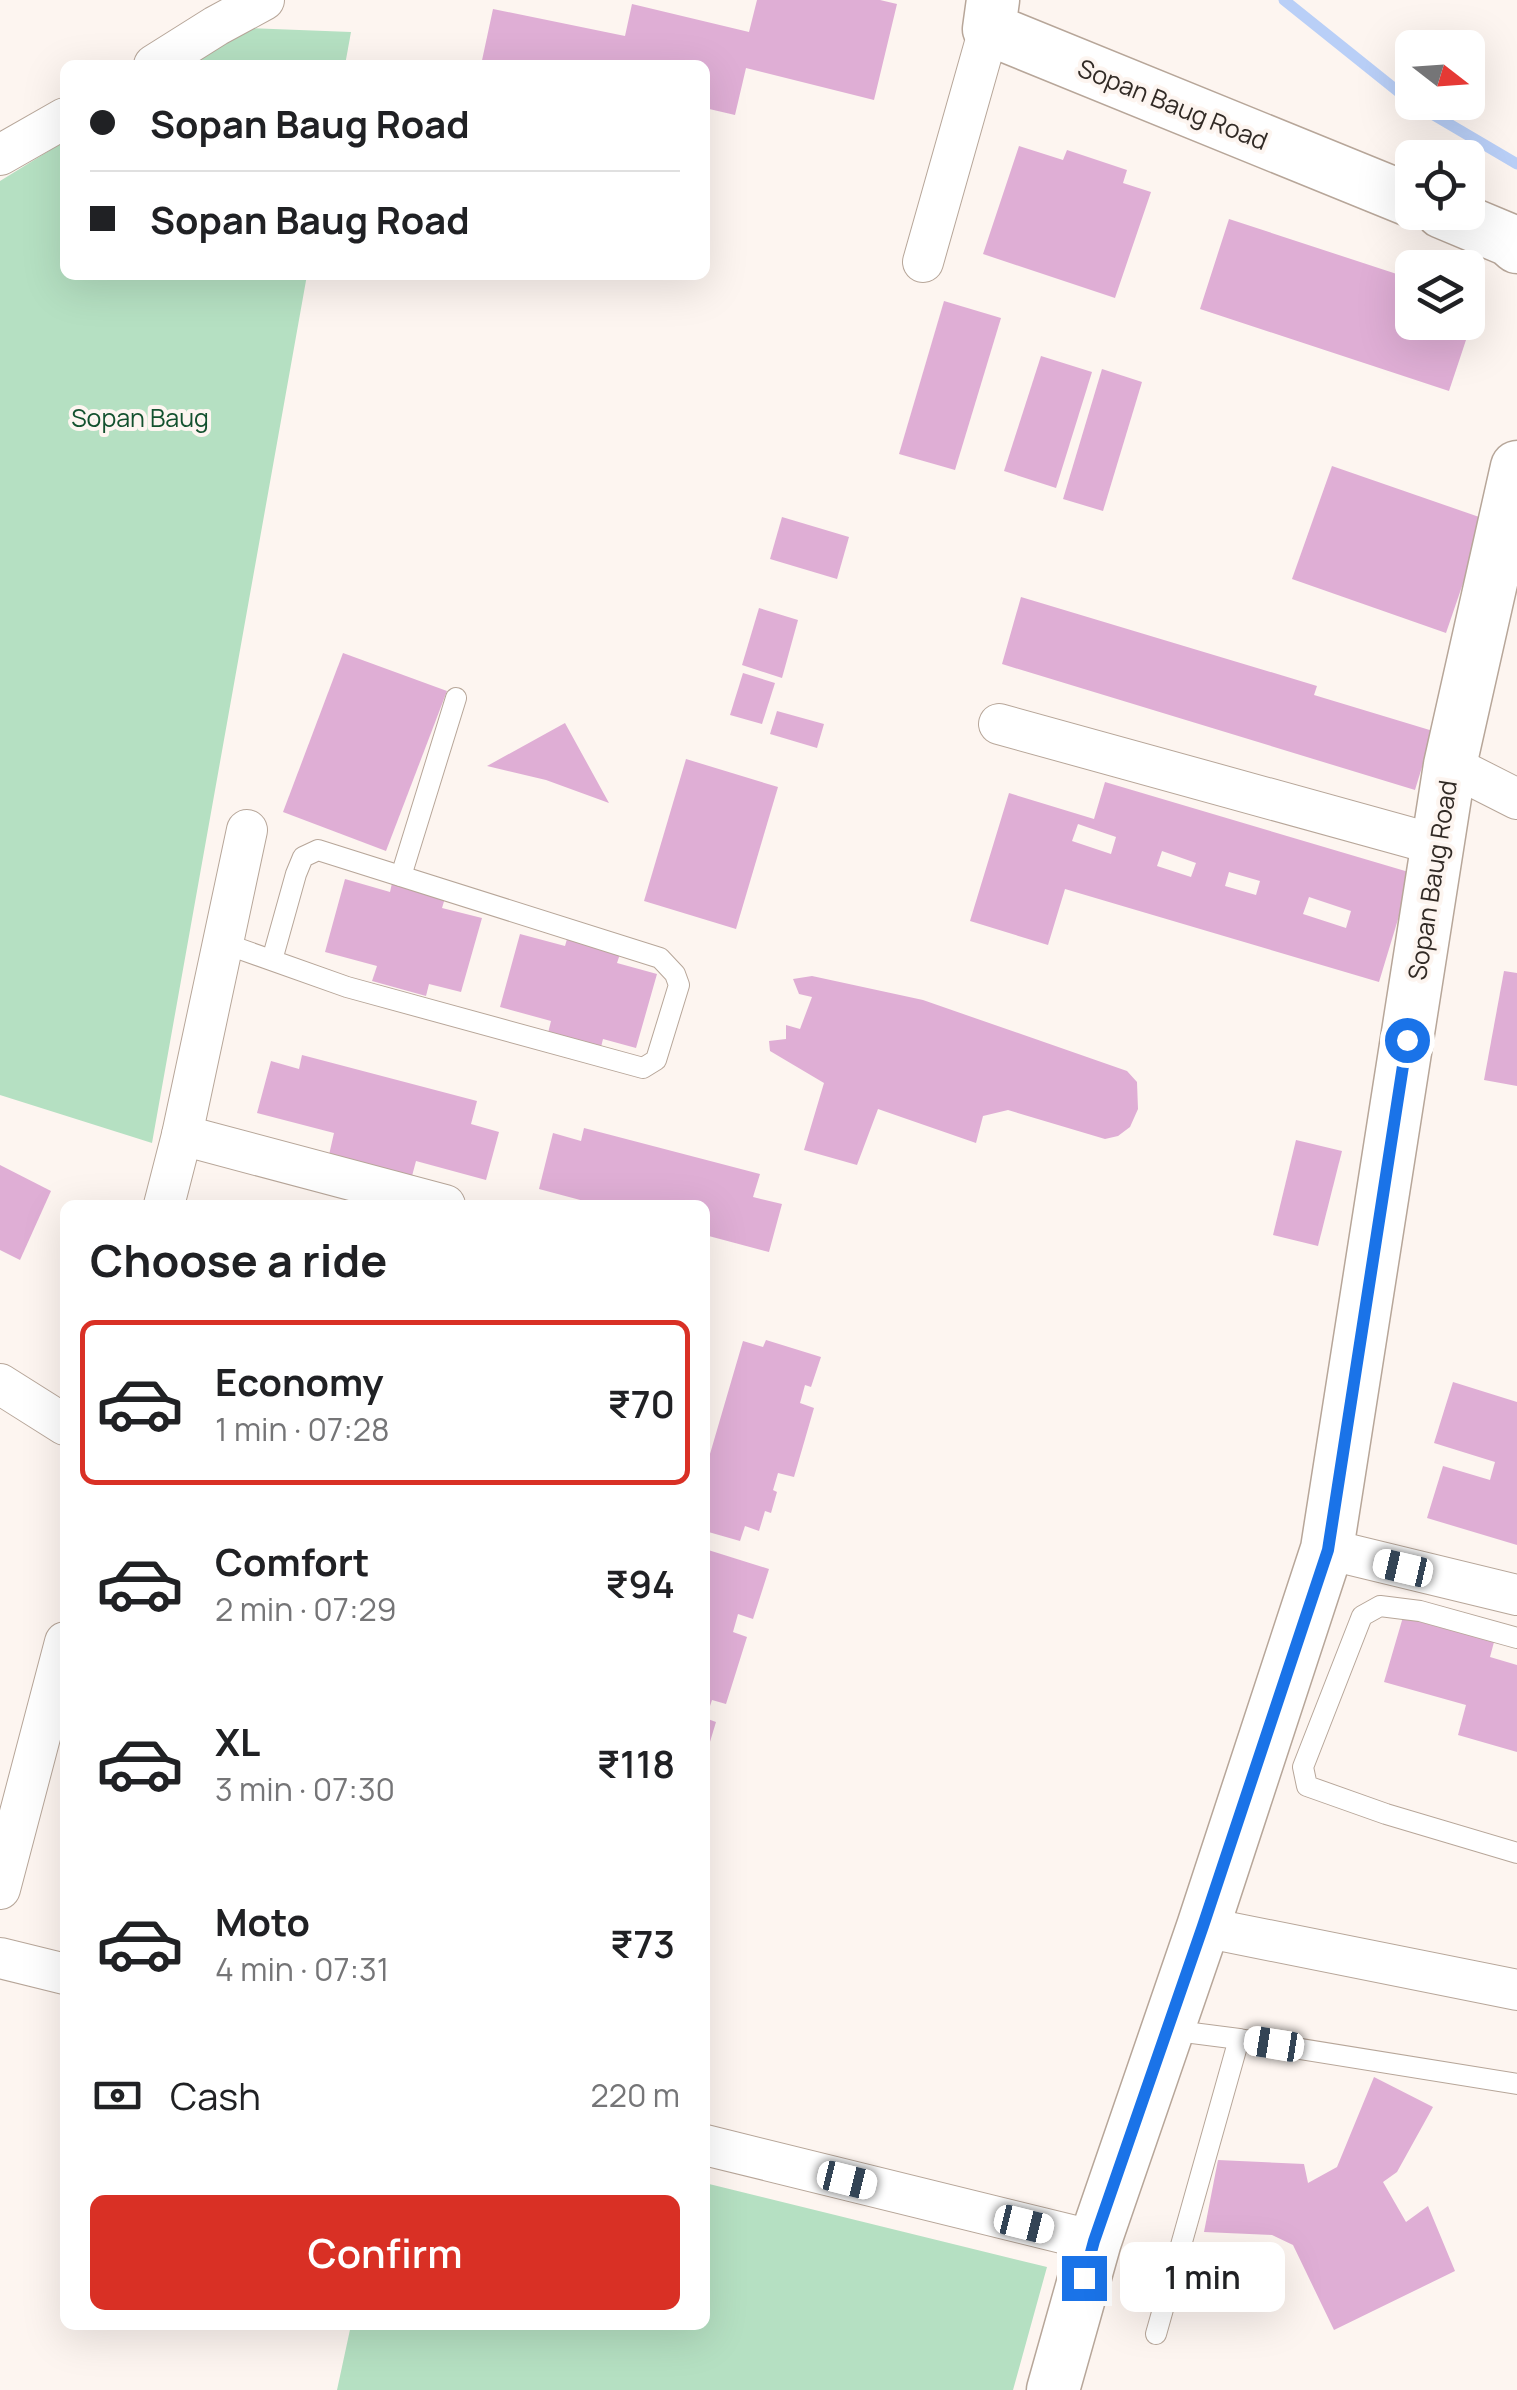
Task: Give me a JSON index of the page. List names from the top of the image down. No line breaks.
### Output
{"streets":{"street":["Sopan Baug Road"]},"parks":["Sopan Baug"],"north":"right","page":{"banner":["Sopan Baug Road","Sopan Baug Road"],"heading":"Choose a ride","list":[{"name":"Economy","note":"1 min · 07:28","value":"₹70"},{"name":"Comfort","note":"2 min · 07:29","value":"₹94"},{"name":"XL","note":"3 min · 07:30","value":"₹118"},{"name":"Moto","note":"4 min · 07:31","value":"₹73"}],"pay":["Cash","220 m"],"buttons":"Confirm","bubble":"1 min"}}
